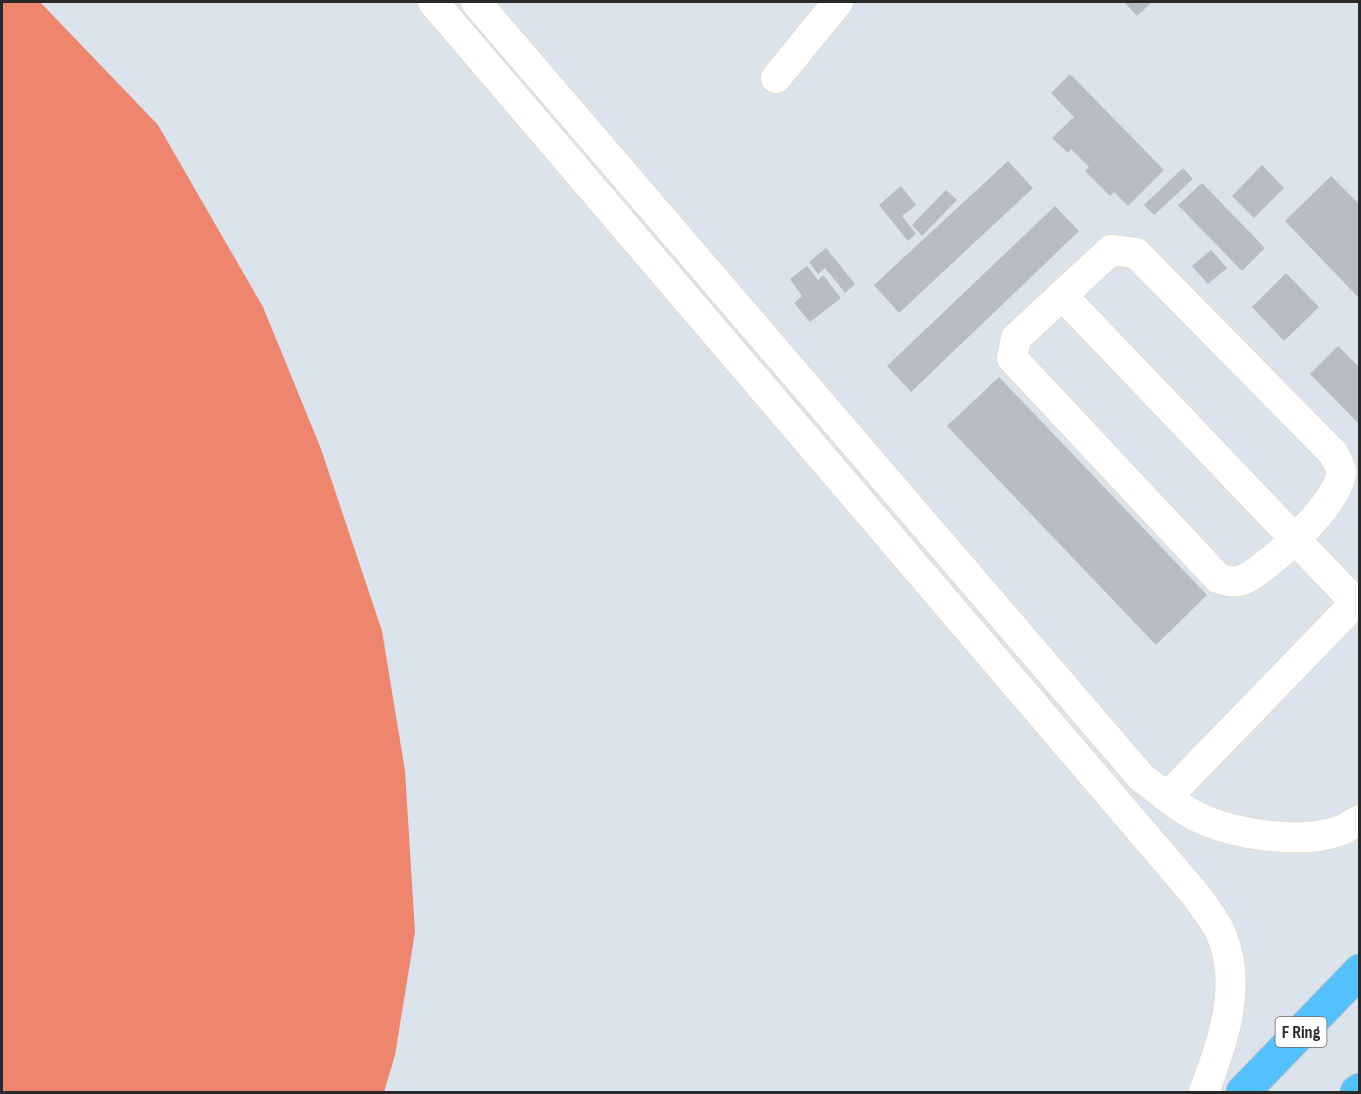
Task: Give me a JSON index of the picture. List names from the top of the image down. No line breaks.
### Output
{"streets":{"highway":["F Ring"]}}
